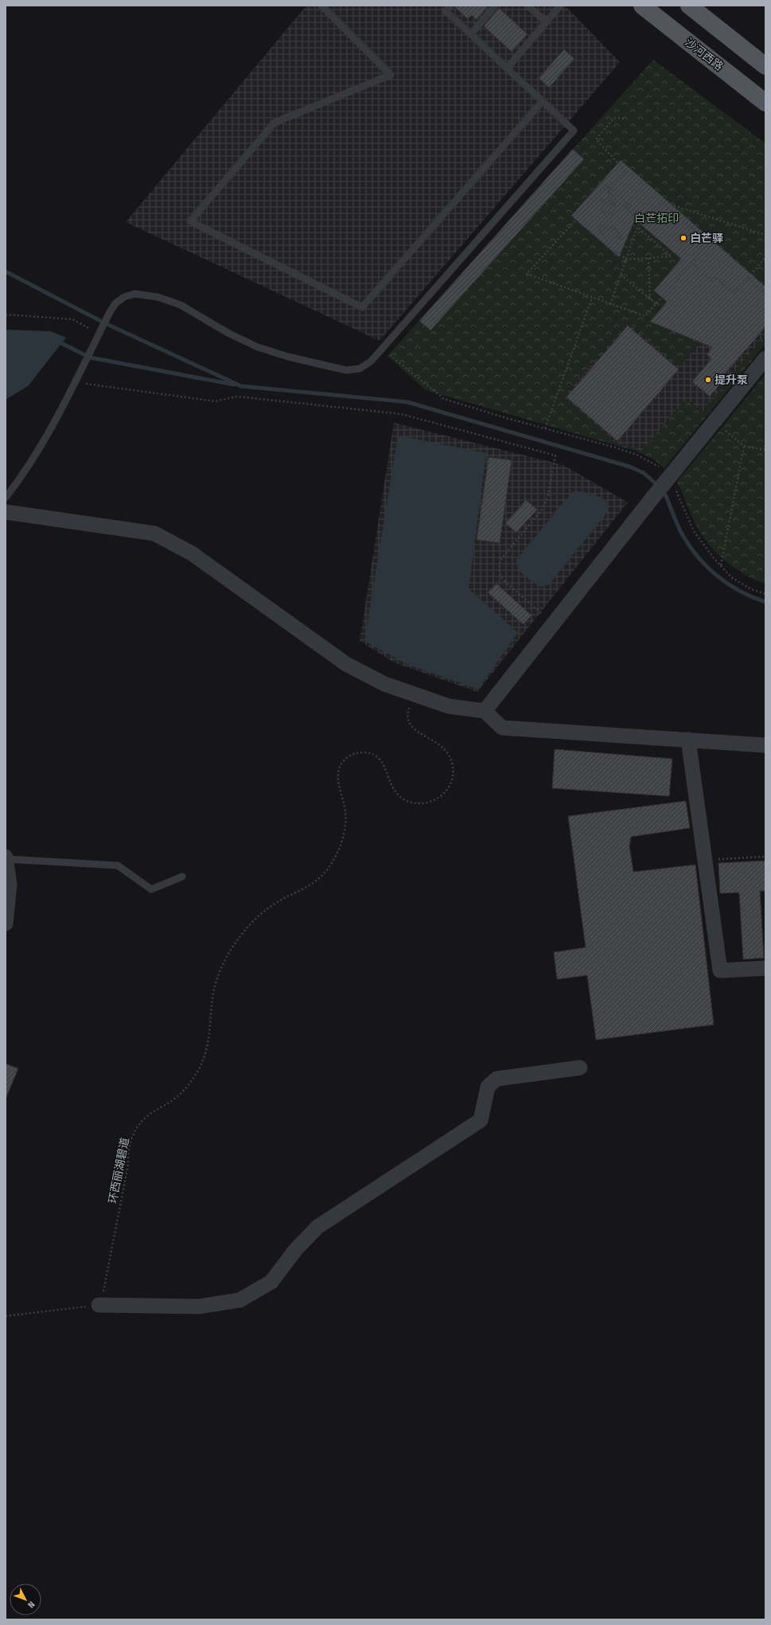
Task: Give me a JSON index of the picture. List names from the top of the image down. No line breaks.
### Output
{"streets":{"main road":["沙河西路"],"path":["环西丽湖碧道"]},"parks":["白芒拓印"],"places":["白芒驿","提升泵"],"north":"bottom right"}
